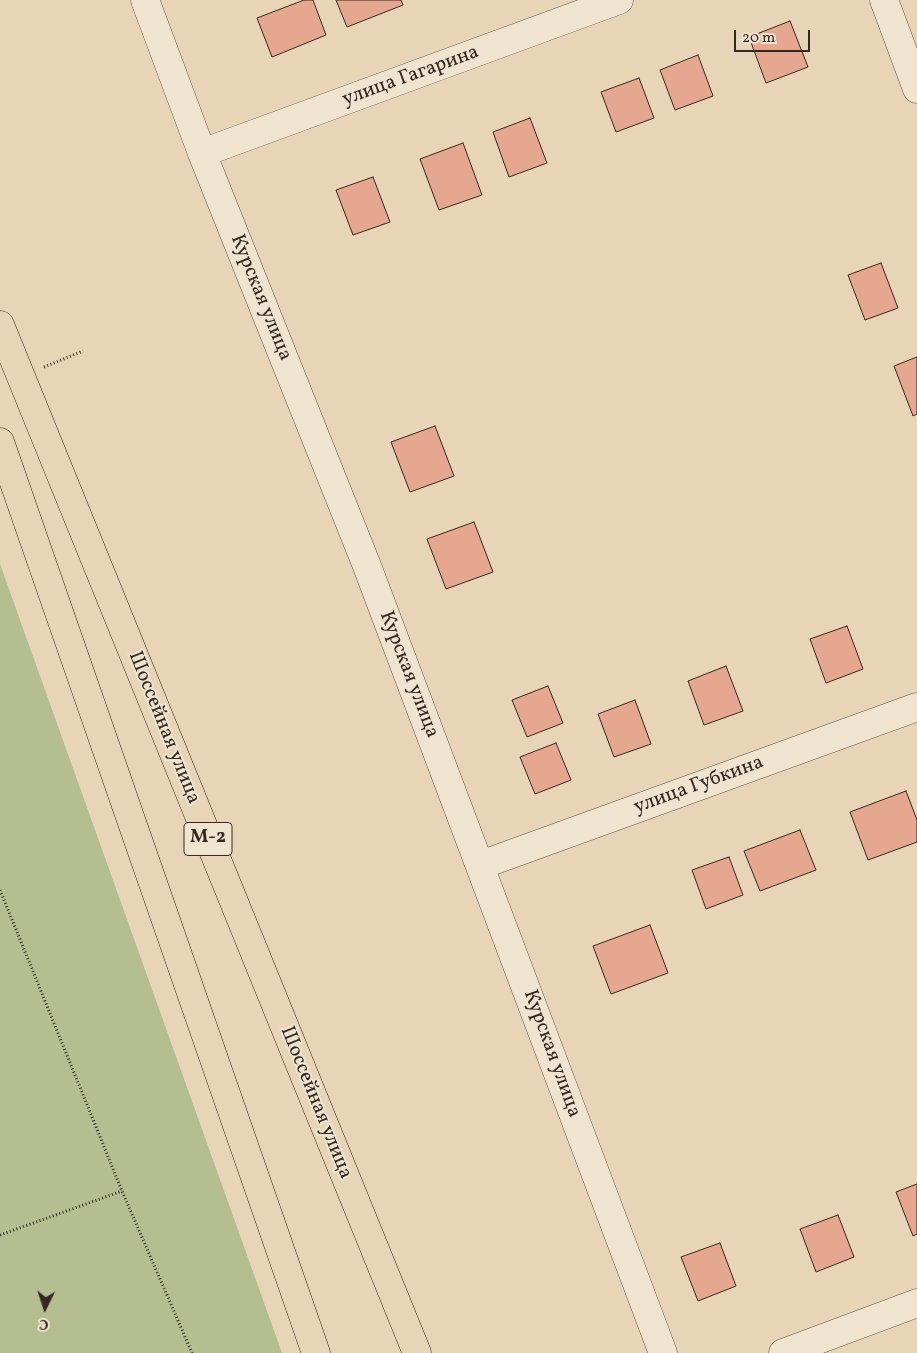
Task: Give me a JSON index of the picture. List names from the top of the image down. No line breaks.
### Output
{"streets":{"highway":["Шоссейная улица","М-2"],"street":["улица Гагарина","Курская улица","улица Губкина"]},"crossings":[["улица Гагарина","Курская улица"],["Курская улица","улица Губкина"]],"scale_bar":"20 m","north":"bottom"}
